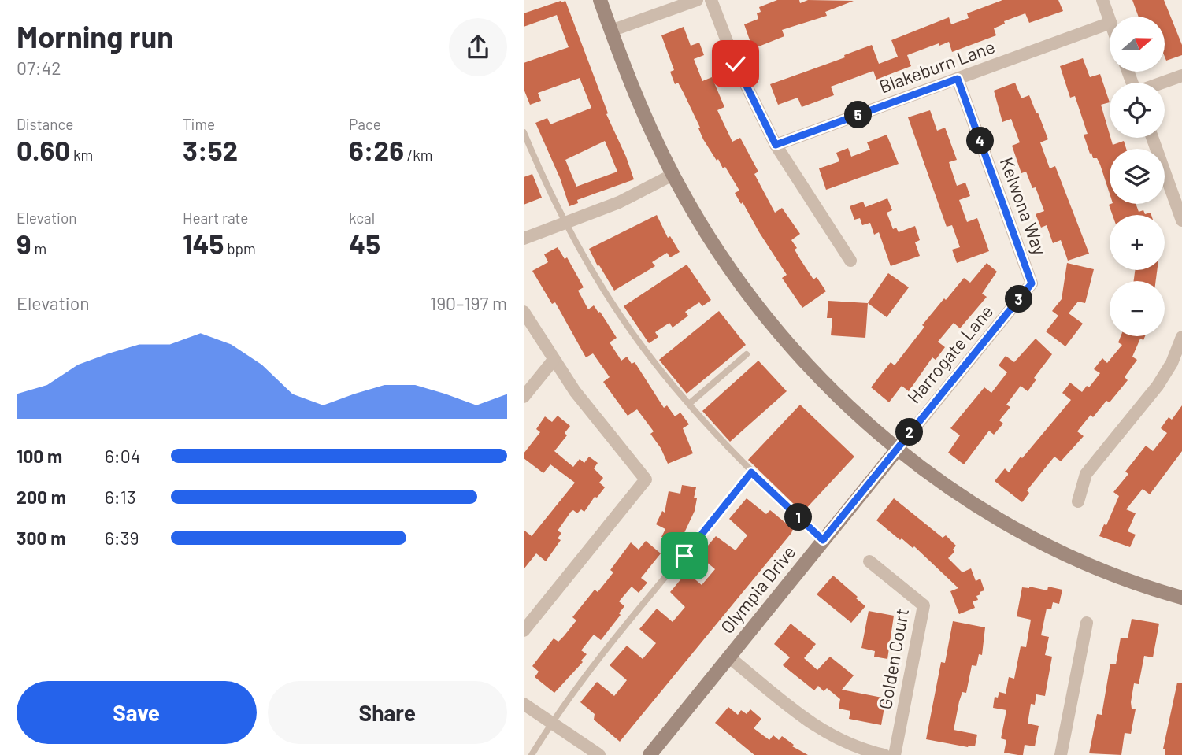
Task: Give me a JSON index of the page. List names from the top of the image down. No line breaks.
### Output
{"streets":{"street":["Blakeburn Lane","Kelwona Way","Harrogate Lane","Olympia Drive","Golden Court"]},"crossings":[["Blakeburn Lane","Kelwona Way"],["Kelwona Way","Harrogate Lane"],["Harrogate Lane","Olympia Drive"]],"north":"right","page":{"heading":["Morning run","07:42"],"map_buttons":["+","−"],"stats":[["Distance","0.60 km"],["Time","3:52"],["Pace","6:26 /km"],["Elevation","9 m"],["Heart rate","145 bpm"],["kcal","45"]],"pins":["5","4","3","2","1"],"chart":["Elevation","190–197 m"],"list":[{"name":"100 m","note":"6:04"},{"name":"200 m","note":"6:13"},{"name":"300 m","note":"6:39"}],"buttons":["Save","Share"]}}
